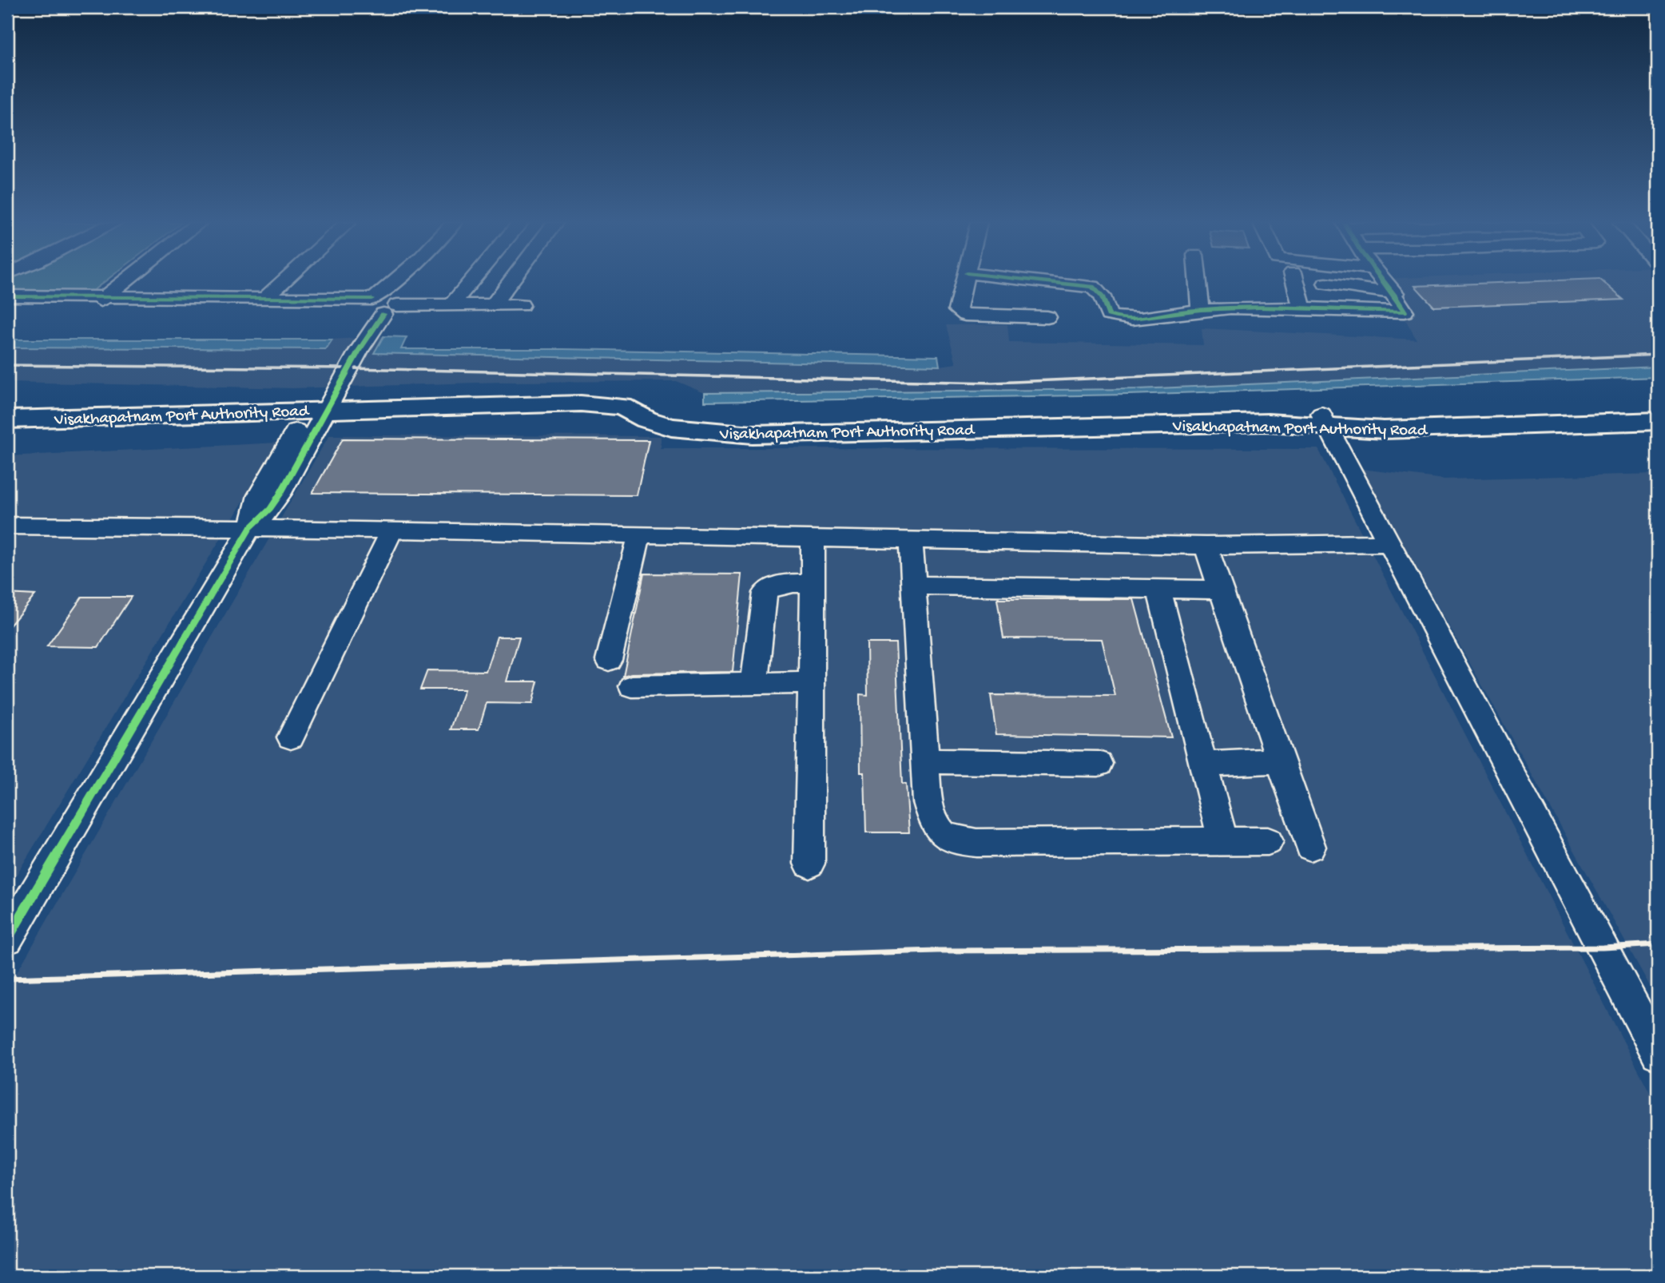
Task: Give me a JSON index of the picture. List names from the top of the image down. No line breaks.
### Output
{"streets":{"main road":["Visakhapatnam Port Authority Road"]}}
